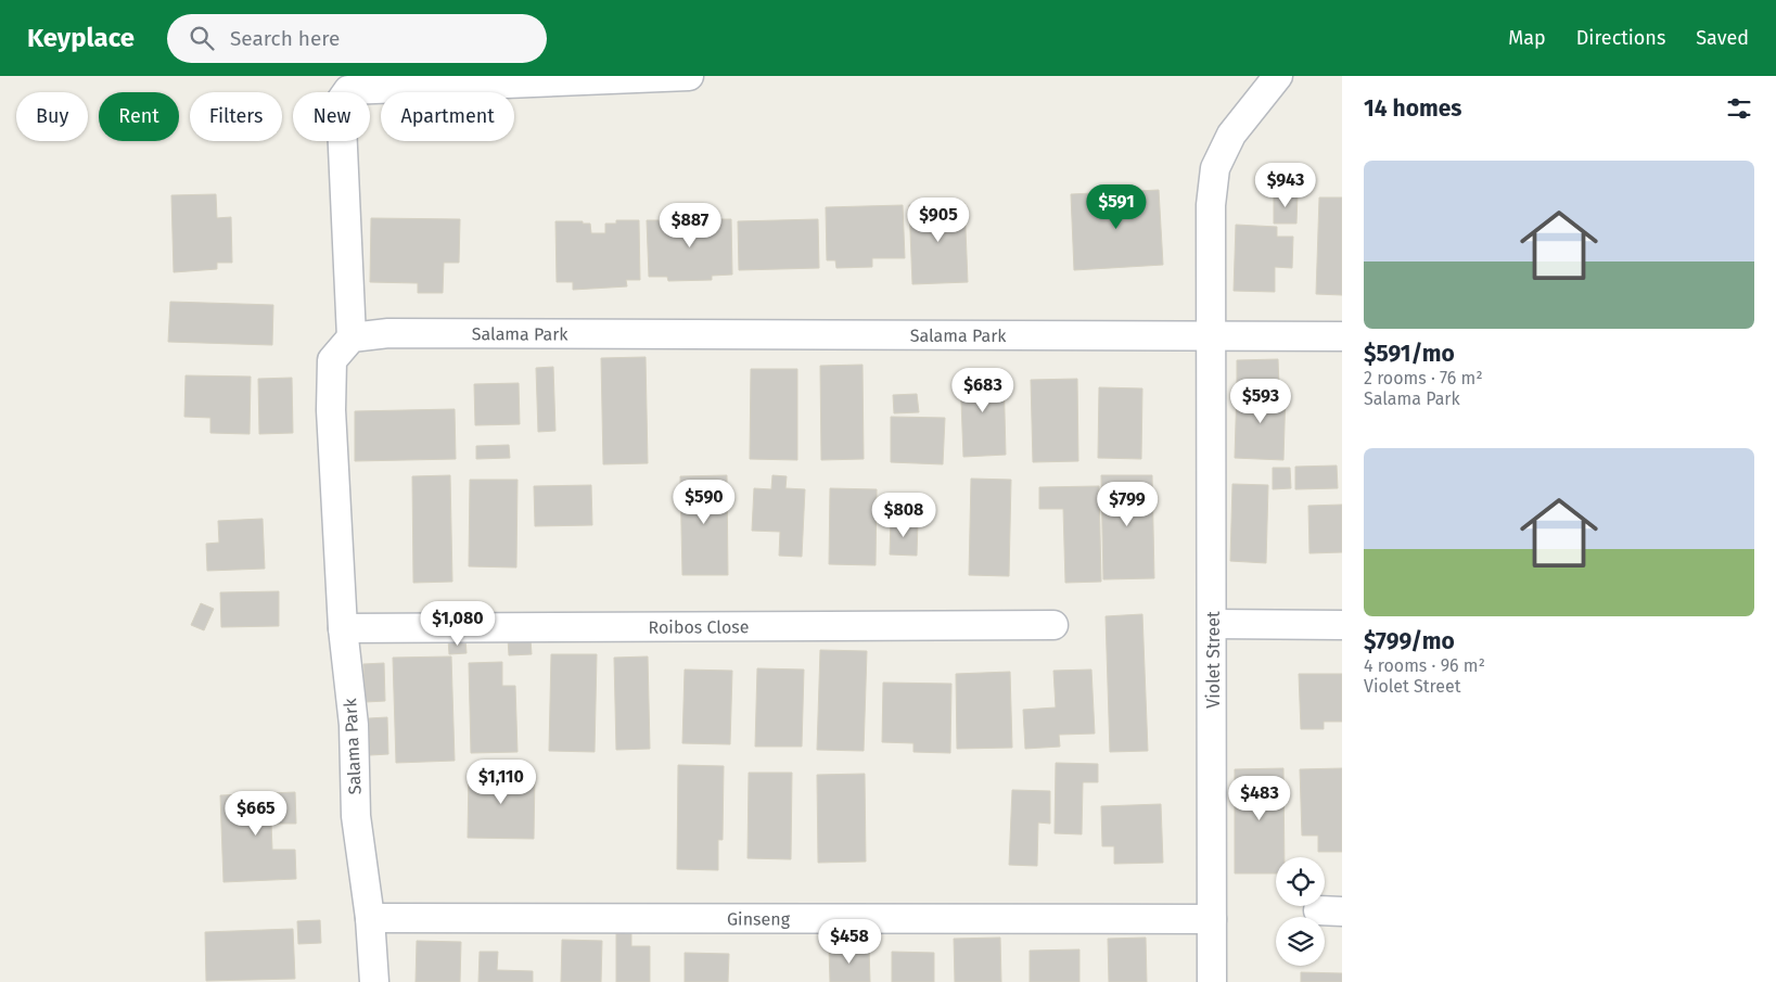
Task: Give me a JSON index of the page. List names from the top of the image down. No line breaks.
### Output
{"streets":{"street":["Salama Park","Roibos Close","Violet Street","Ginseng"]},"crossings":[["Salama Park","Roibos Close"],["Salama Park","Violet Street"],["Salama Park","Ginseng"],["Violet Street","Ginseng"]],"page":{"header":"Keyplace","search":"Search here","nav":["Map","Directions","Saved"],"heading":"14 homes","chip":["Buy","Rent","Filters","New","Apartment"],"list":[{"name":"$591/mo","note":"2 rooms · 76 m² · Salama Park"},{"name":"$799/mo","note":"4 rooms · 96 m² · Violet Street"}],"price":["$943","$591","$905","$887","$683","$593","$590","$799","$808","$1,080","$1,110","$483","$665","$458"]}}
